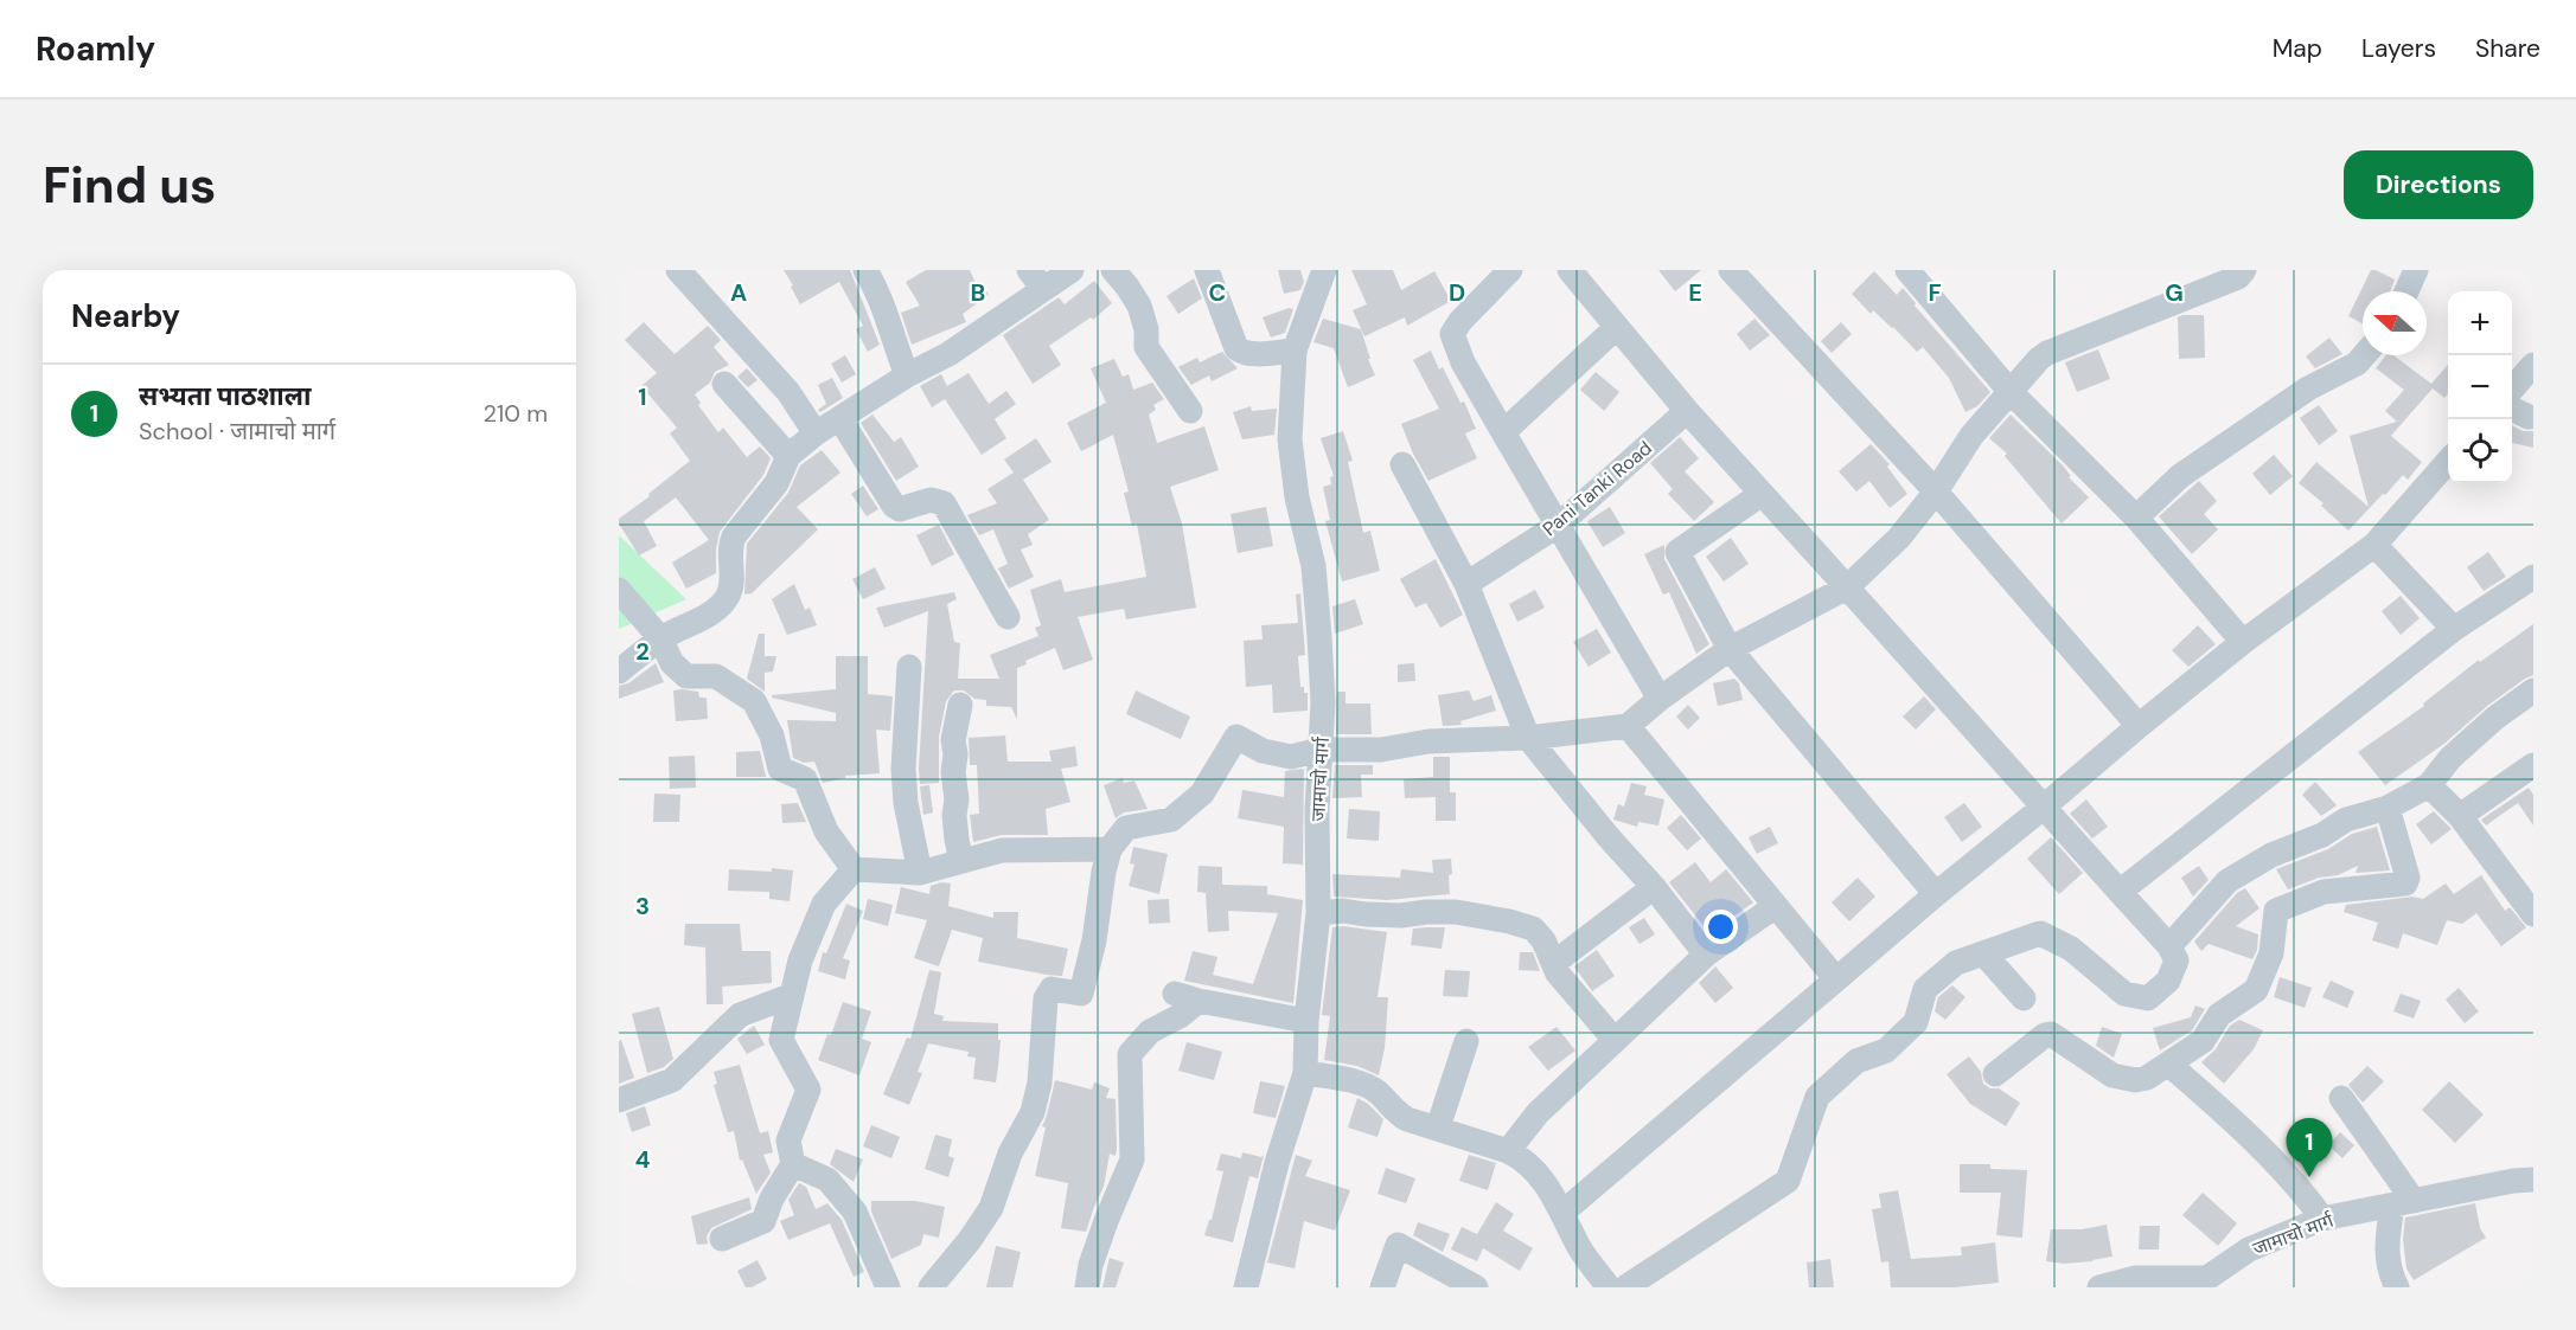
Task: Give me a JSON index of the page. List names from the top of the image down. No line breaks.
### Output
{"streets":{"street":["Pani Tanki Road","जामाचो मार्ग"]},"north":"left","page":{"header":"Roamly","nav":["Map","Layers","Share"],"buttons":"Directions","title":"Find us","heading":"Nearby","map_buttons":["+","−"],"list":[{"mark":"1","name":"सभ्यता पाठशाला","note":"School · जामाचो मार्ग","value":"210 m"}],"pins":"1"},"grid":{"columns":["A","B","C","D","E","F","G"],"rows":["1","2","3","4"]}}
